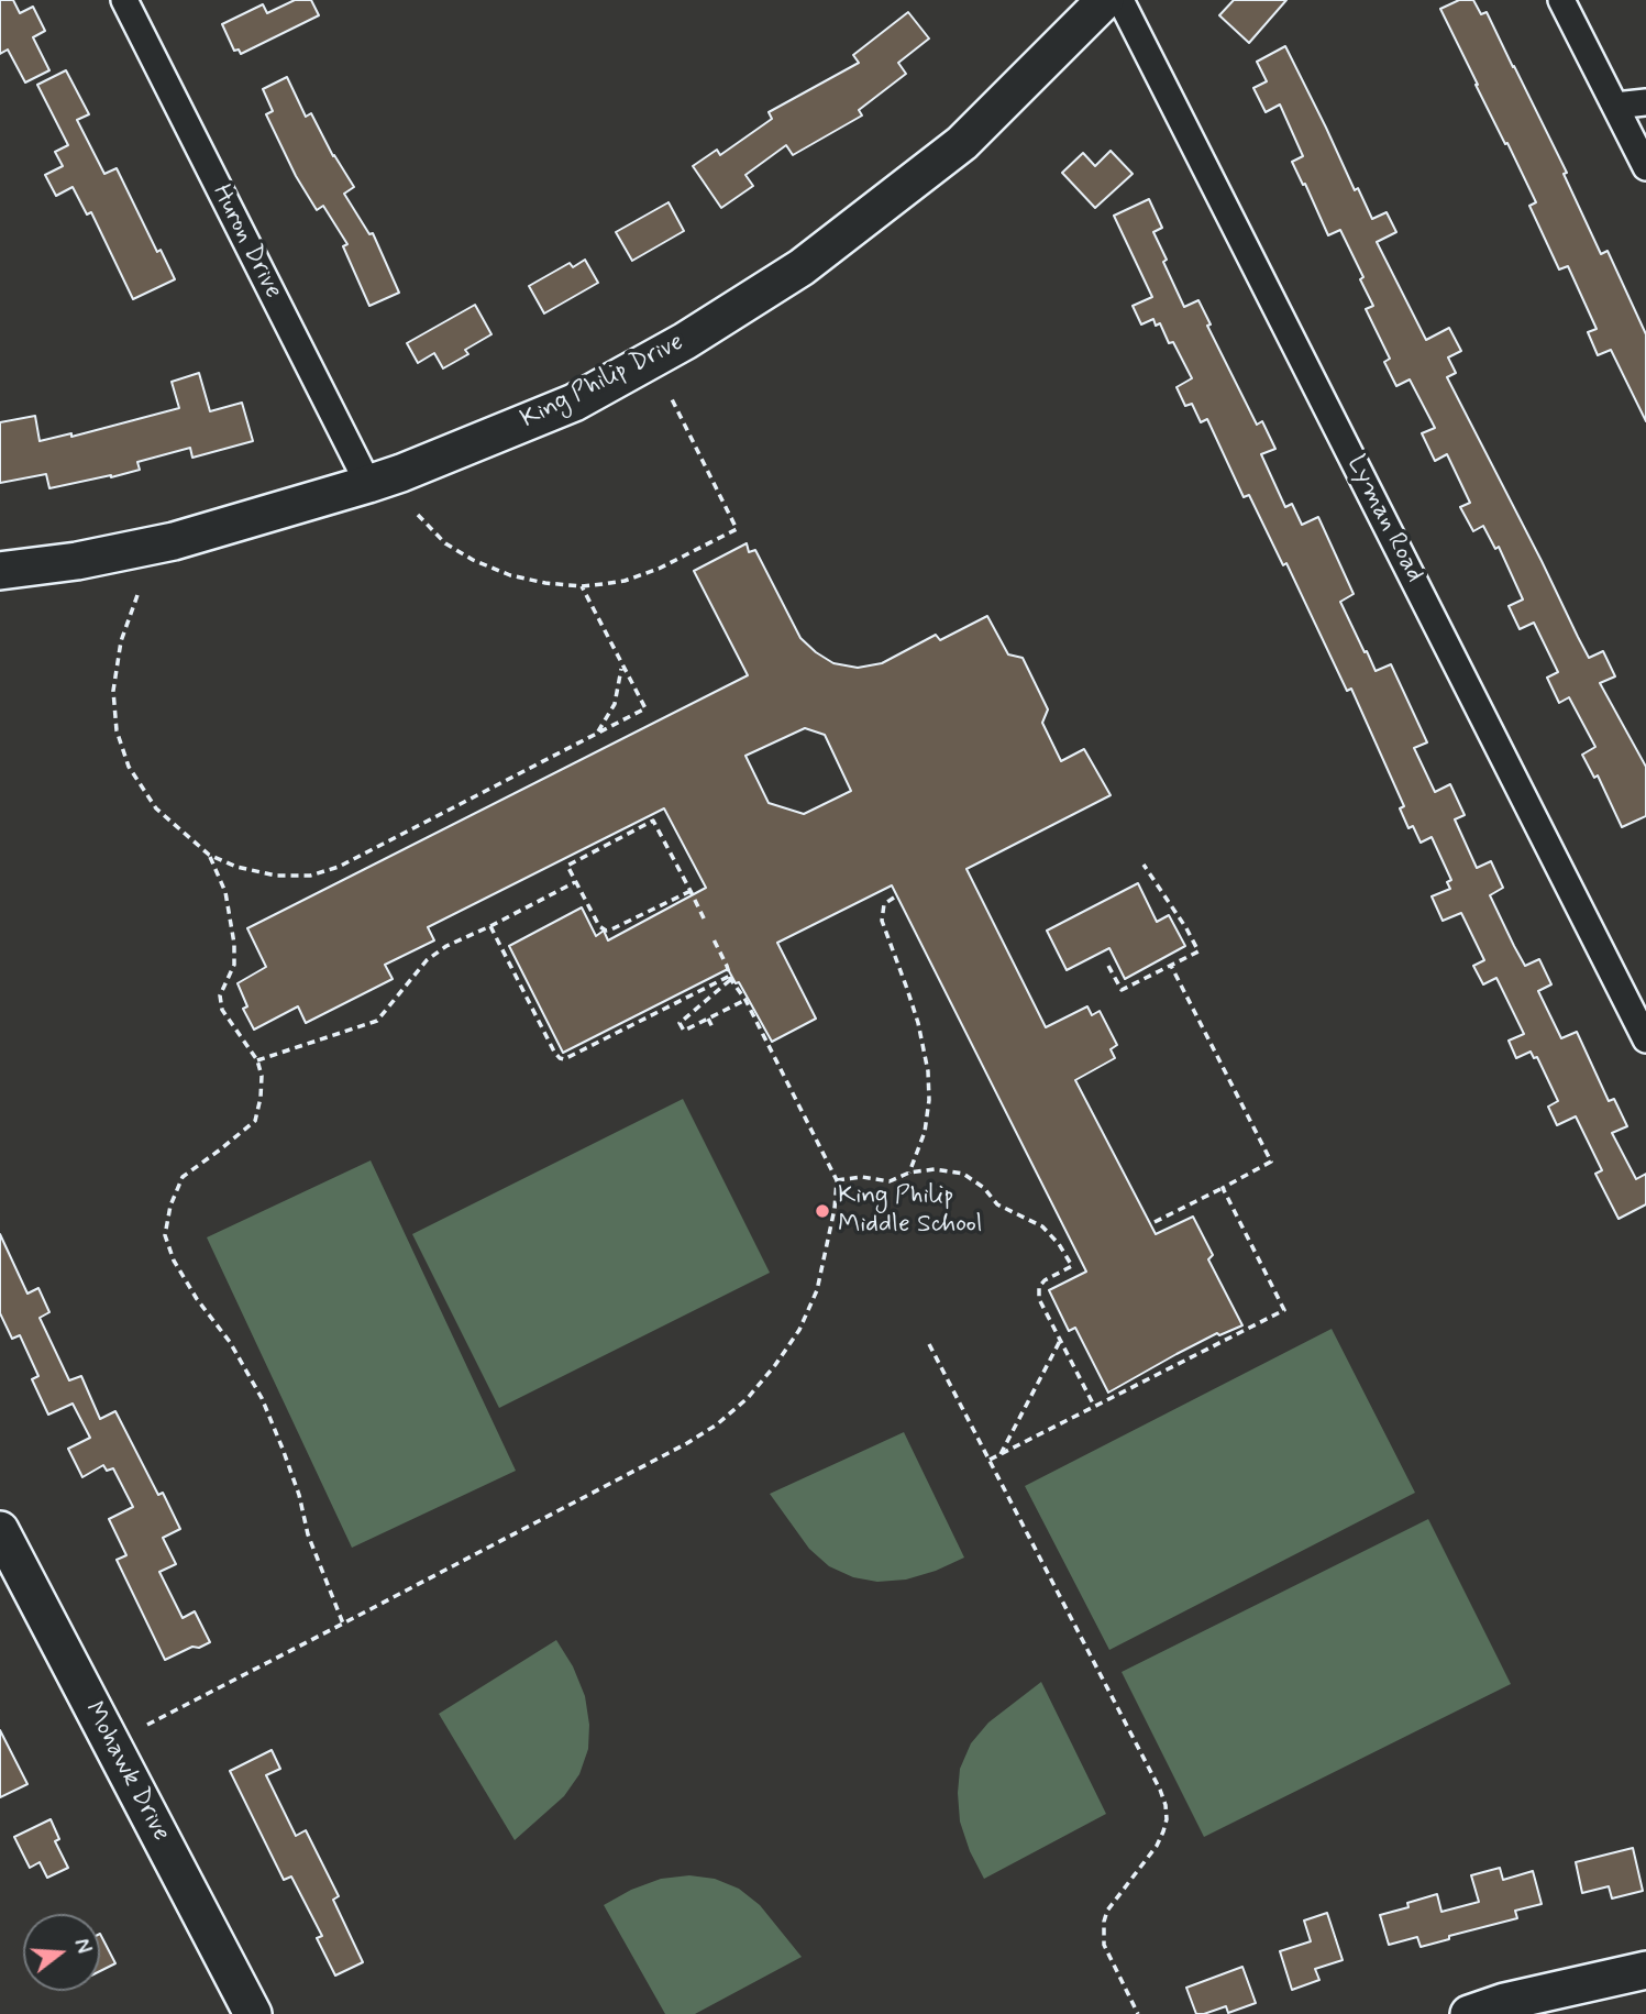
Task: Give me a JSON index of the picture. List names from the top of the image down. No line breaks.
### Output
{"streets":{"street":["Huron Drive","King Philip Drive","Lyman Road","Mohawk Drive"]},"crossings":[["Huron Drive","King Philip Drive"]],"places":["King Philip Middle School"],"north":"right"}
